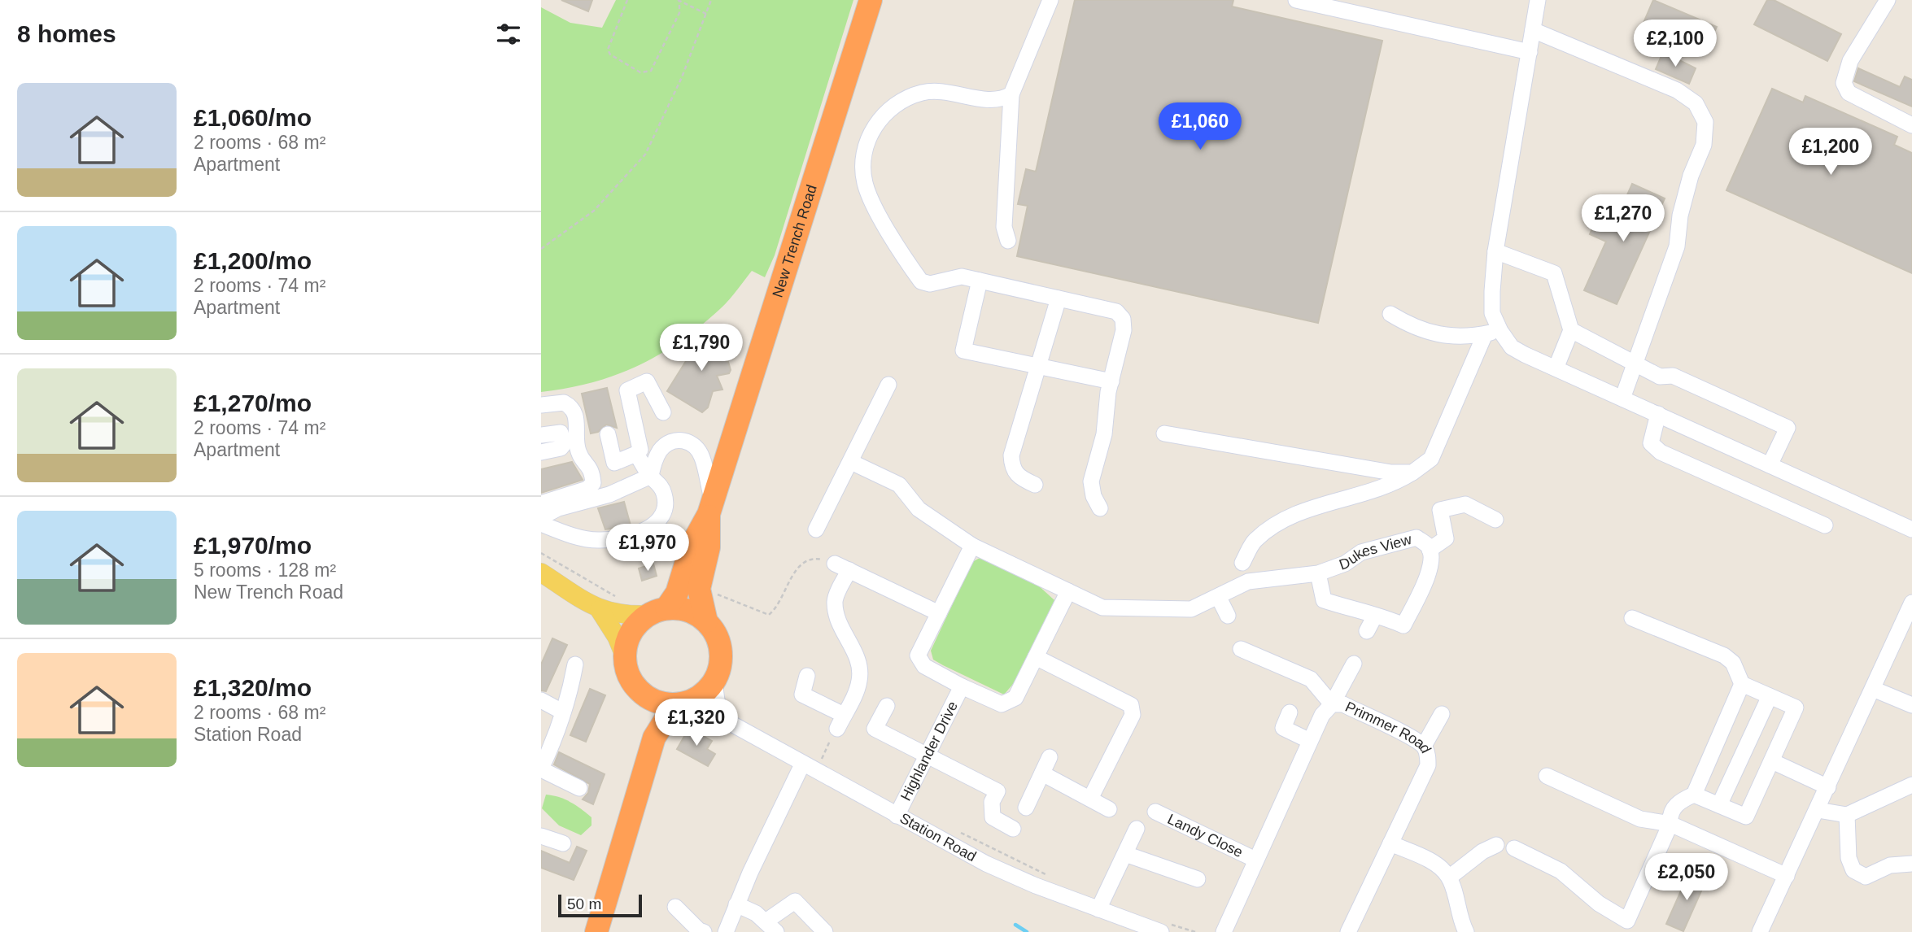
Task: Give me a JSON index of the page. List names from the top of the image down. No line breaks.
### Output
{"streets":{"highway":["New Trench Road"],"street":["Dukes View","Primmer Road","Highlander Drive","Landy Close","Station Road"]},"crossings":[["New Trench Road","Station Road"],["Primmer Road","Landy Close"],["Highlander Drive","Station Road"]],"scale_bar":"50 m","page":{"heading":"8 homes","price":["£2,100","£1,060","£1,200","£1,270","£1,790","£1,970","£1,320","£2,050"],"list":[{"name":"£1,060/mo","note":"2 rooms · 68 m² · Apartment"},{"name":"£1,200/mo","note":"2 rooms · 74 m² · Apartment"},{"name":"£1,270/mo","note":"2 rooms · 74 m² · Apartment"},{"name":"£1,970/mo","note":"5 rooms · 128 m² · New Trench Road"},{"name":"£1,320/mo","note":"2 rooms · 68 m² · Station Road"}],"scale":"50 m"}}
